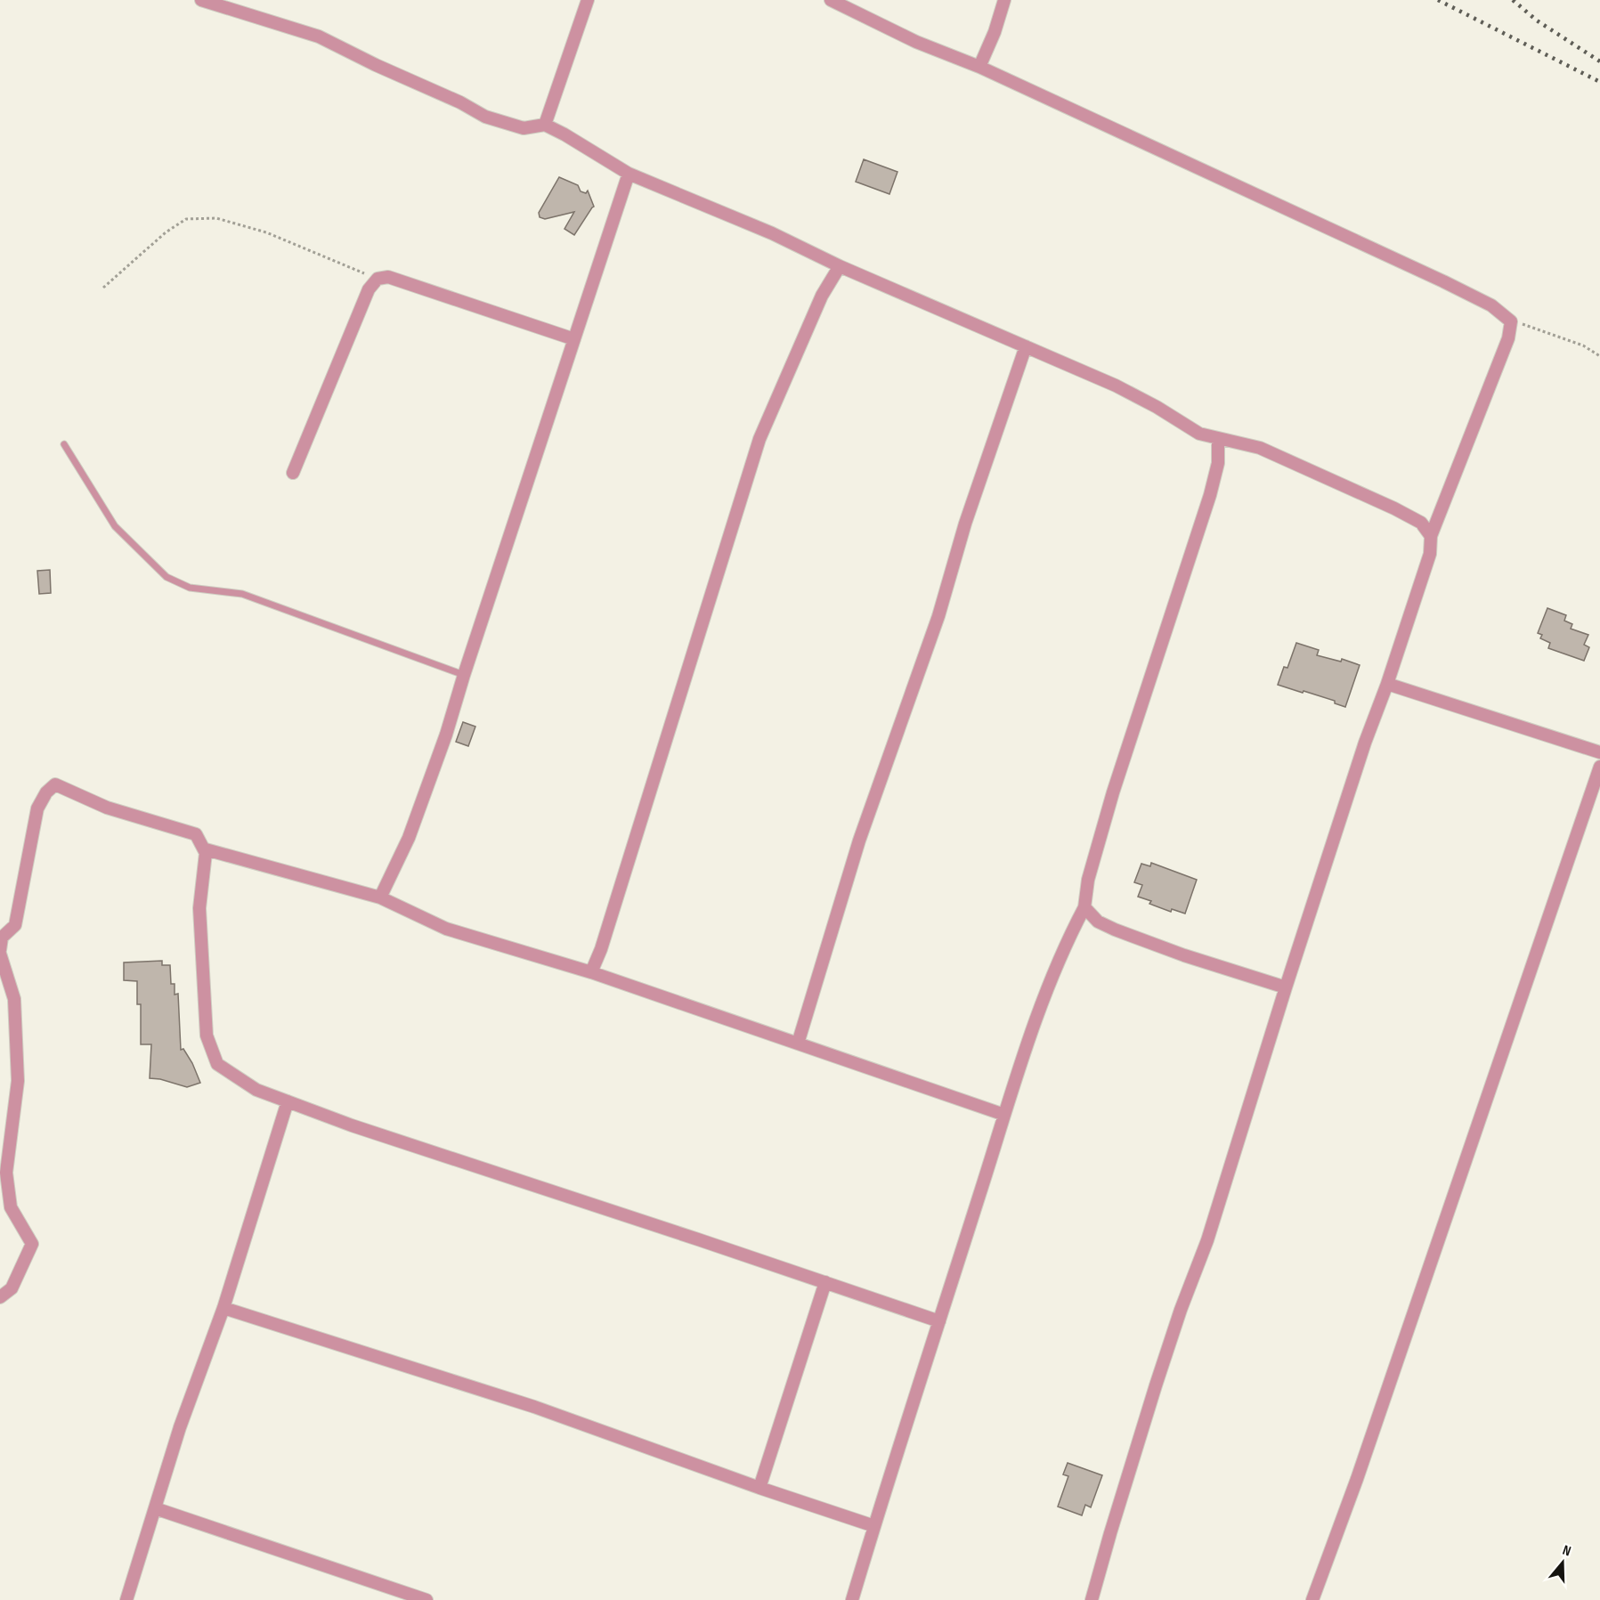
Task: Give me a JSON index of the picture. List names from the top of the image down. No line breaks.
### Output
{"north":"top"}
